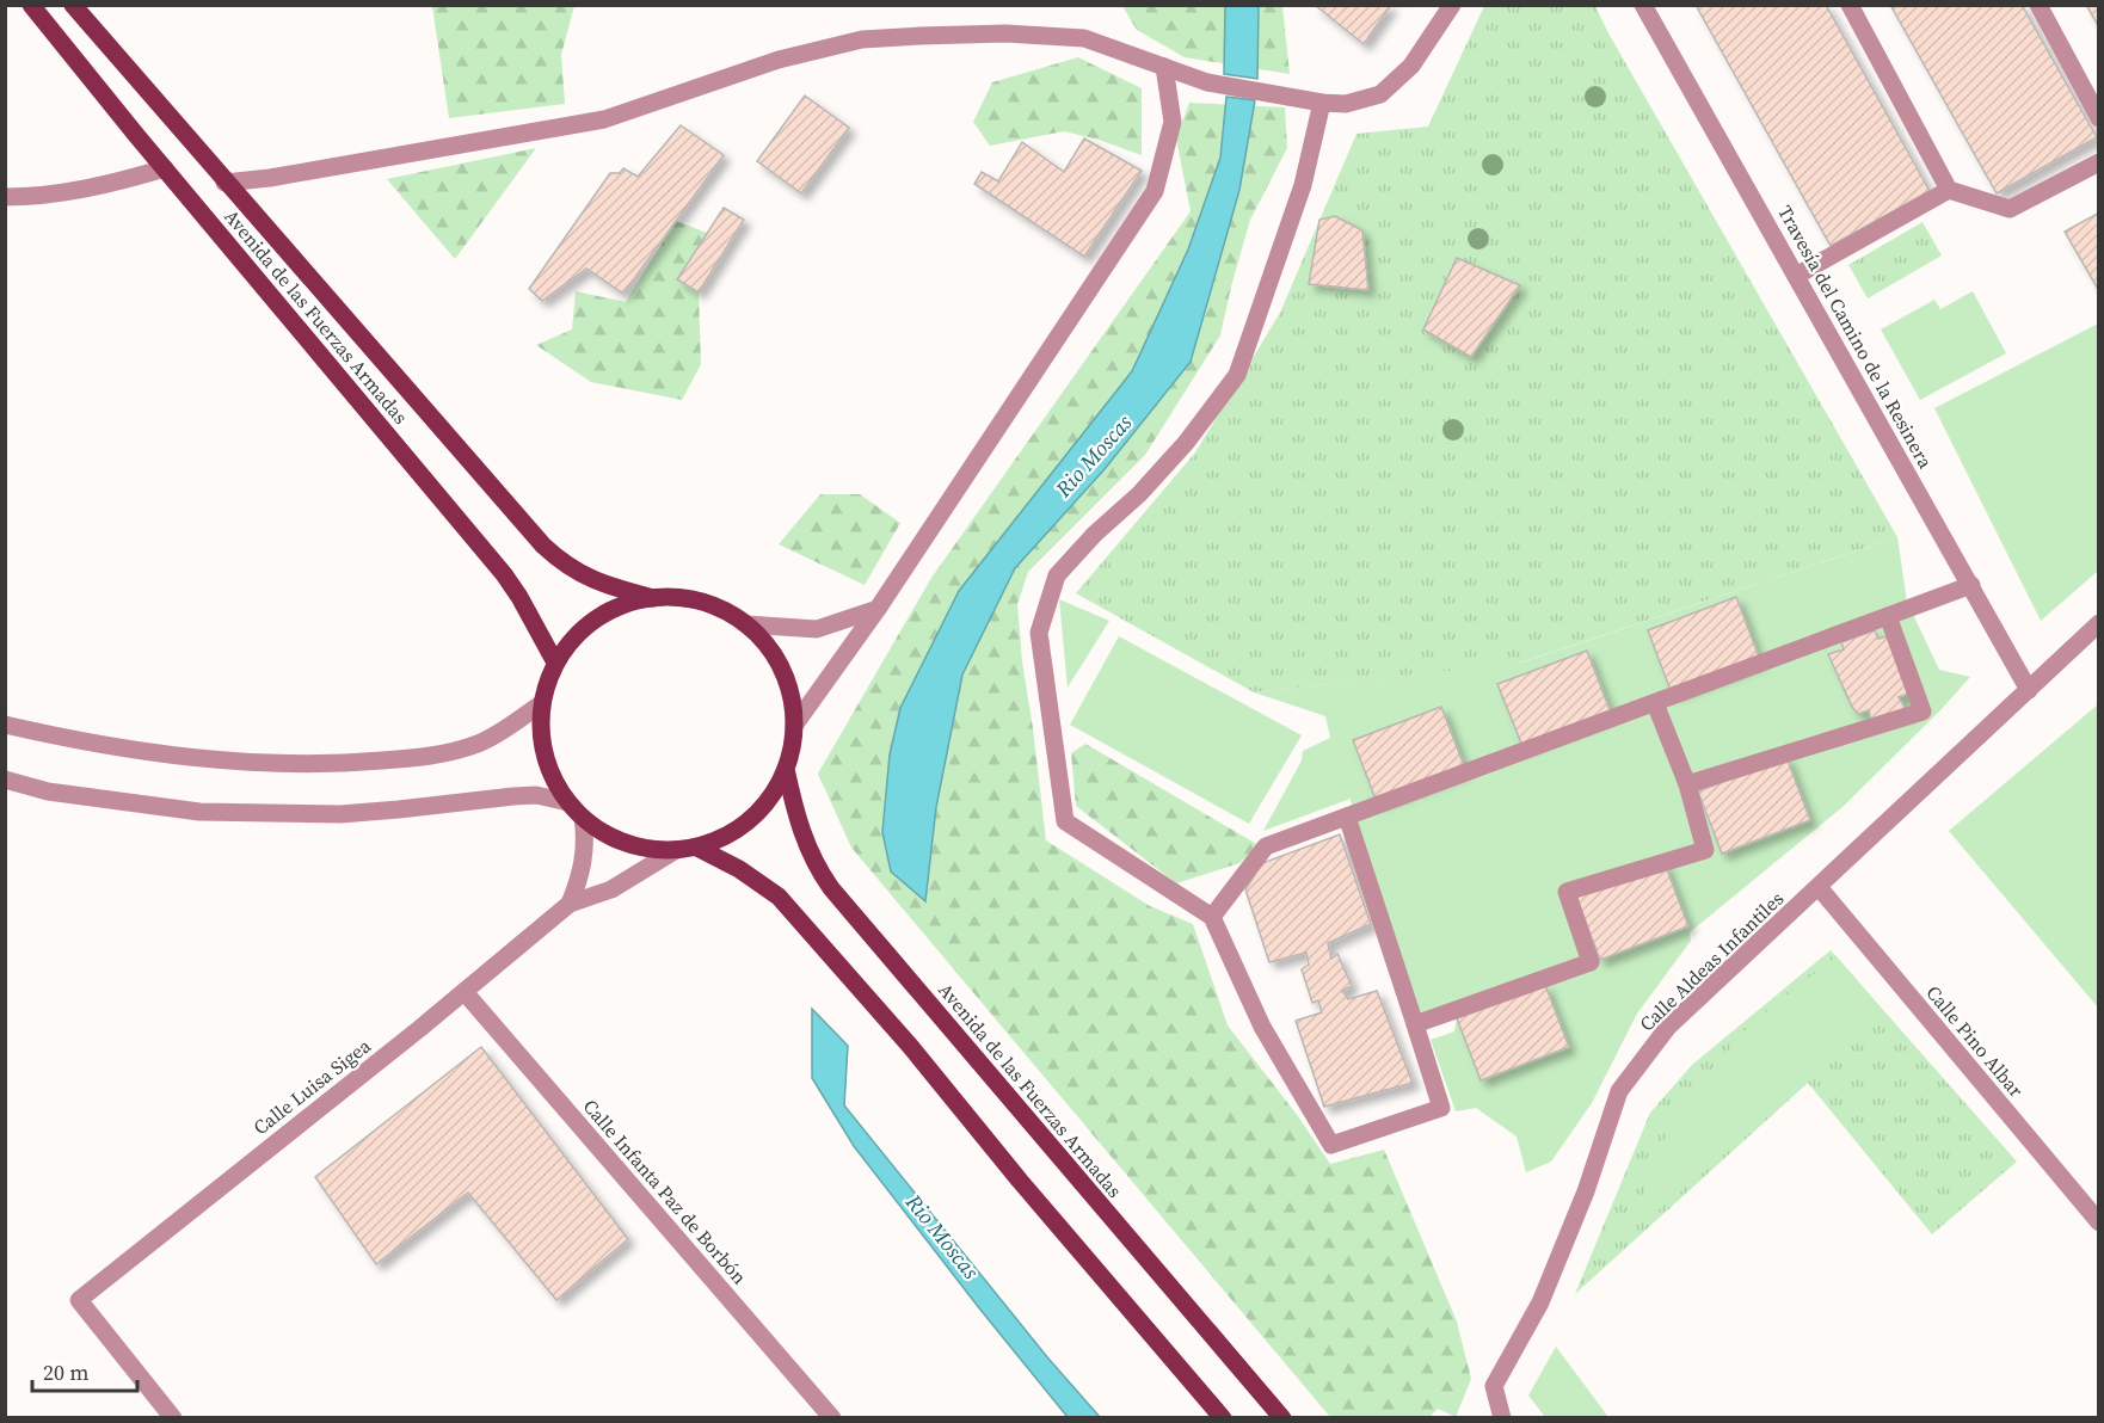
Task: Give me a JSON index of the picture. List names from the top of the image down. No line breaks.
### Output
{"streets":{"main road":["Avenida de las Fuerzas Armadas"],"street":["Travesía del Camino de la Resinera","Calle Aldeas Infantiles","Calle Pino Albar","Calle Luisa Sigea","Calle Infanta Paz de Borbón"]},"crossings":[["Avenida de las Fuerzas Armadas","Calle Luisa Sigea"],["Travesía del Camino de la Resinera","Calle Aldeas Infantiles"],["Calle Aldeas Infantiles","Calle Pino Albar"],["Calle Luisa Sigea","Calle Infanta Paz de Borbón"]],"water":["Rio Moscas"],"scale_bar":"20 m"}
